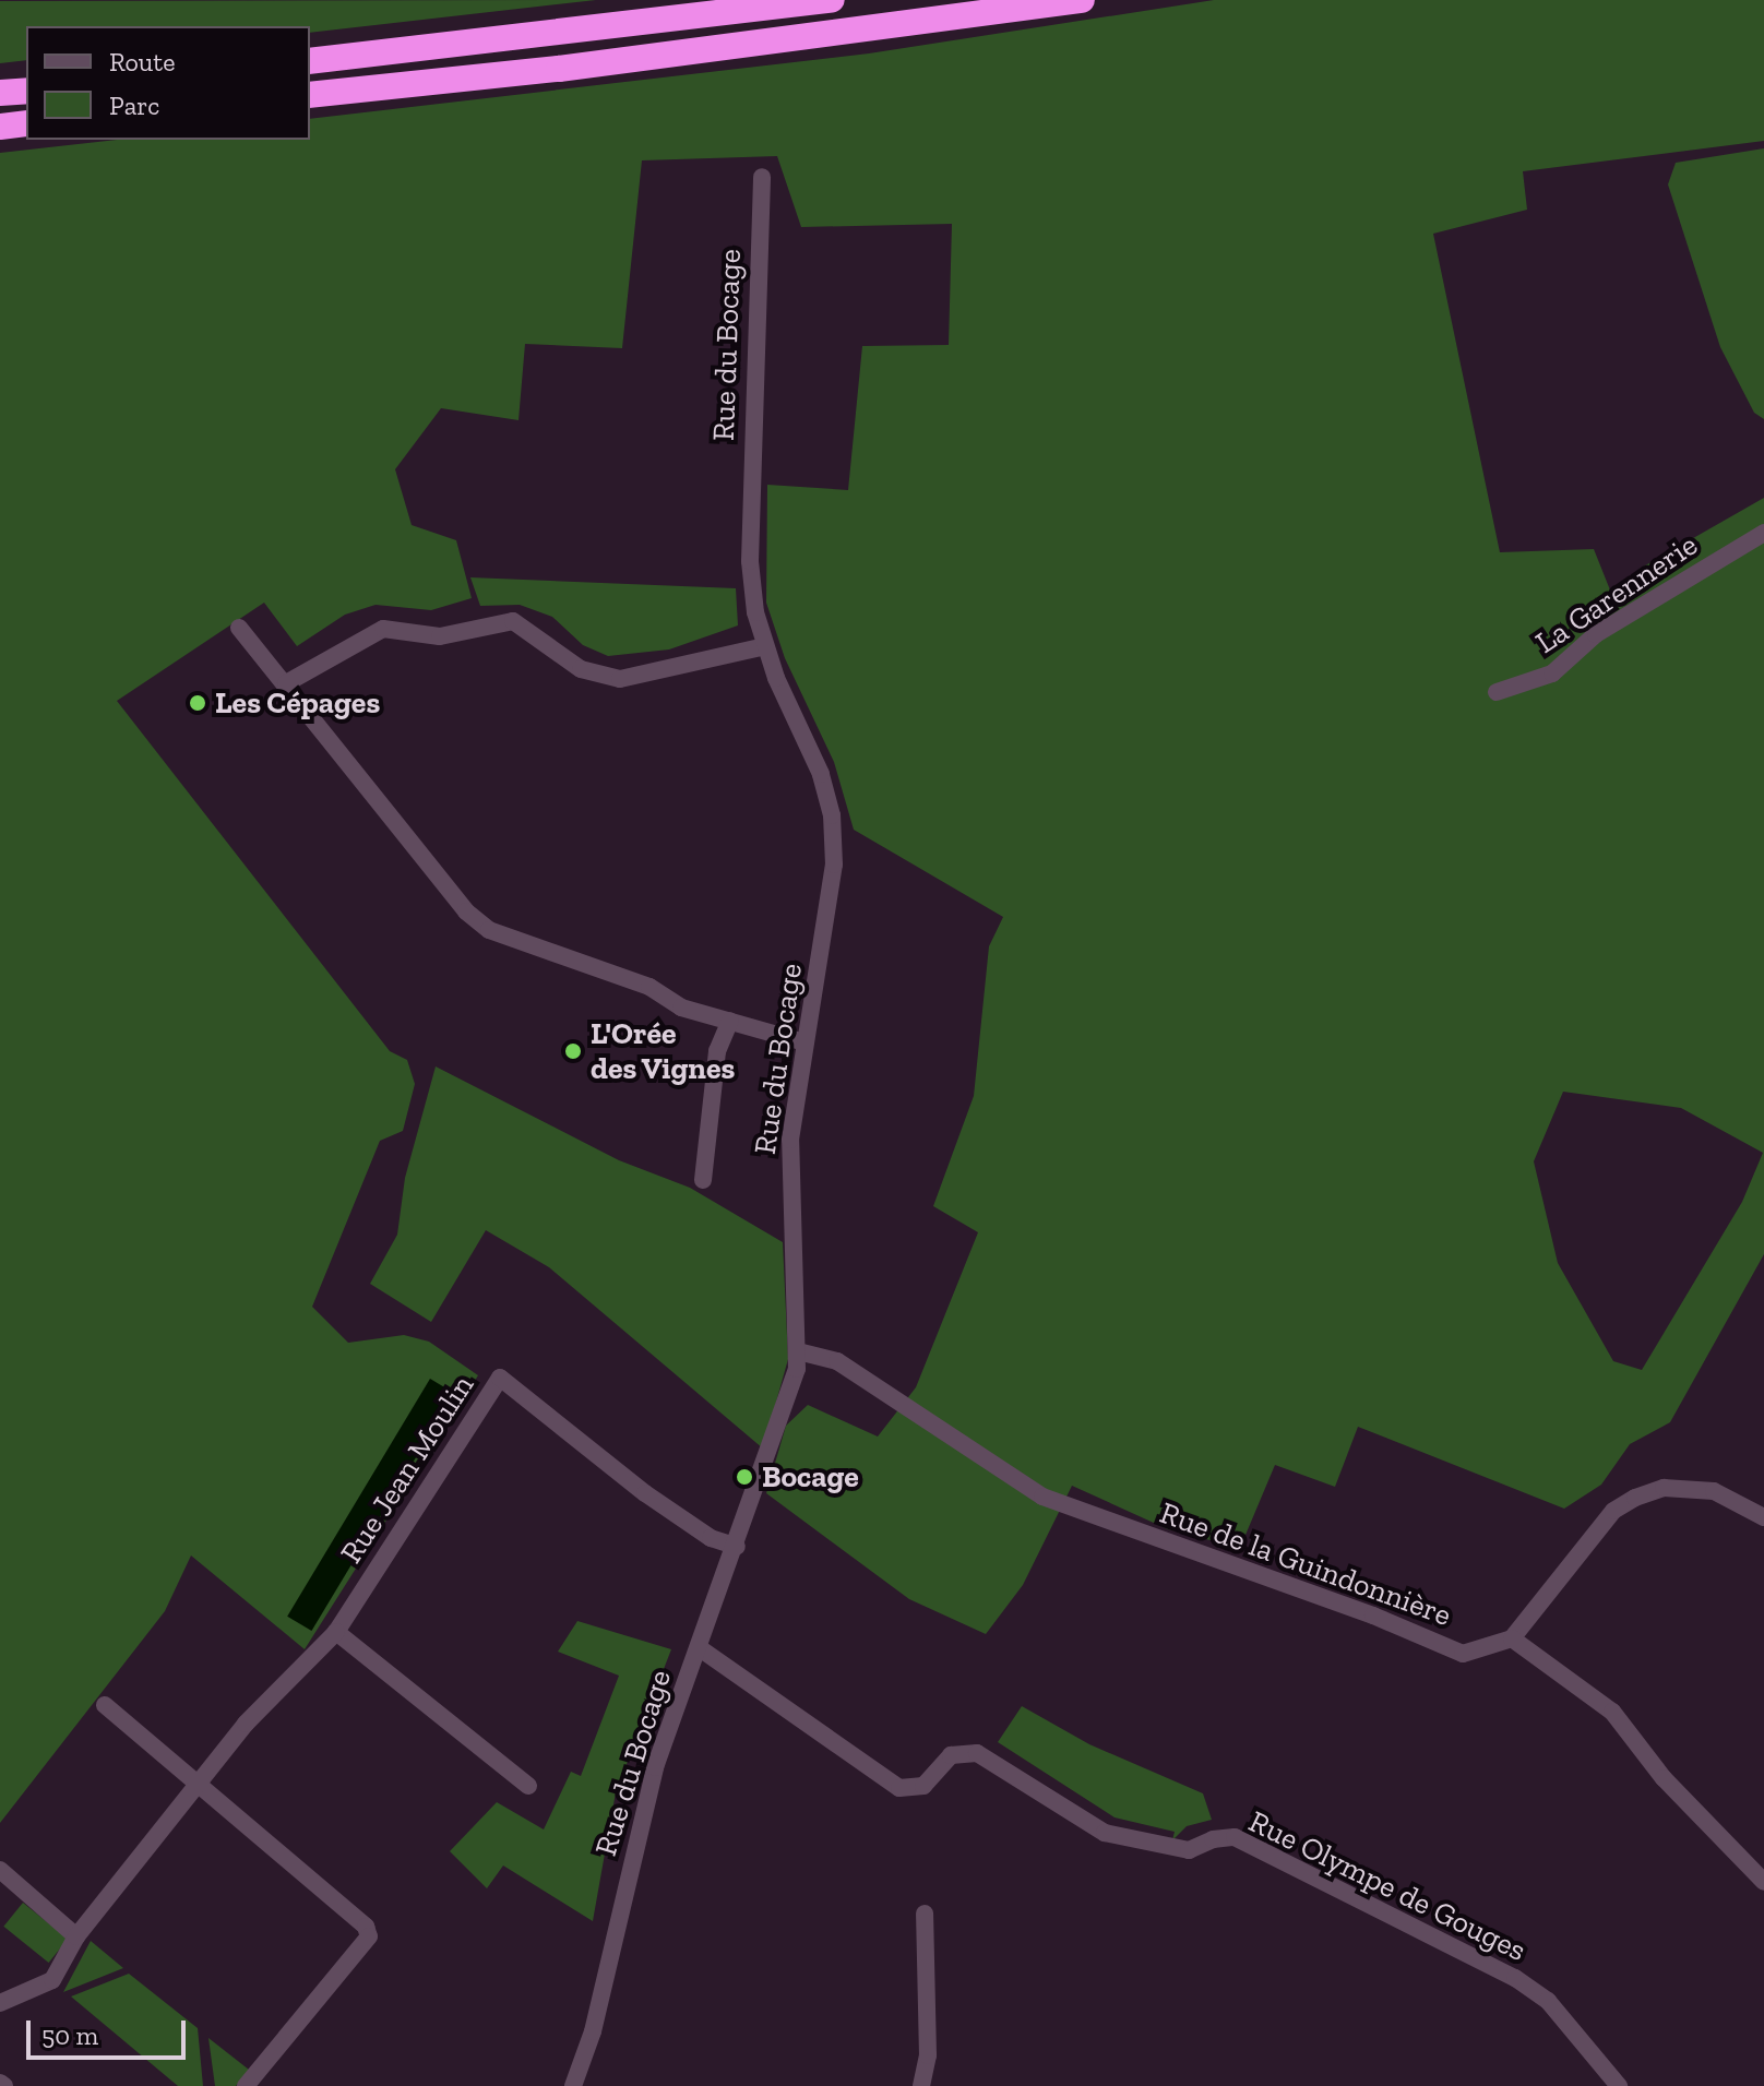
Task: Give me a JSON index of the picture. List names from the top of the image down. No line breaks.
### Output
{"streets":{"street":["Rue du Bocage","La Garennerie","Rue Jean Moulin","Rue de la Guindonnière","Rue Olympe de Gouges"]},"crossings":[["Rue du Bocage","Rue Jean Moulin"],["Rue du Bocage","Rue de la Guindonnière"],["Rue du Bocage","Rue Olympe de Gouges"]],"places":["Les Cépages","L'Orée des Vignes","Bocage"],"legend":["Route","Parc"],"scale_bar":"50 m"}
